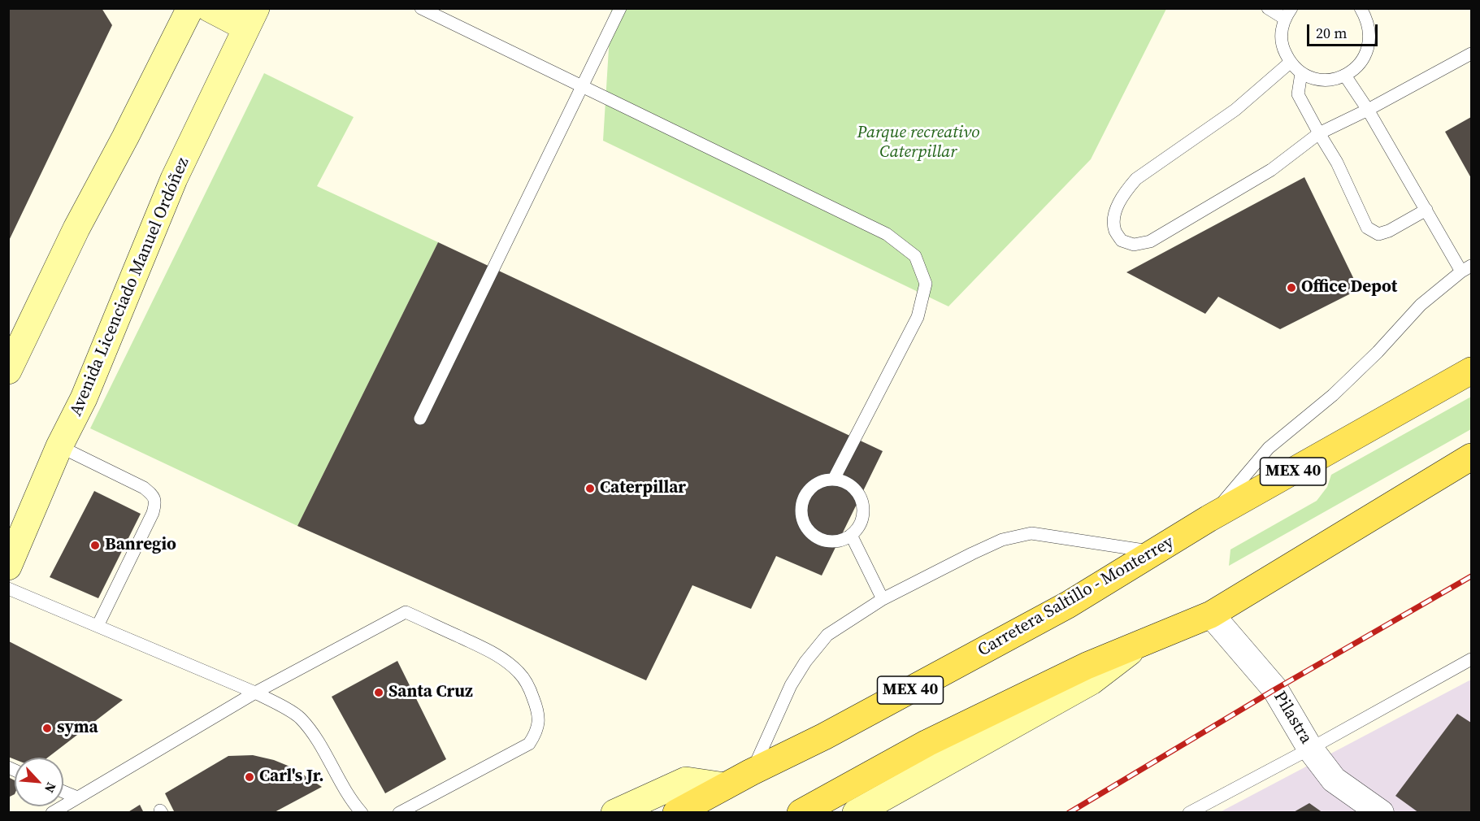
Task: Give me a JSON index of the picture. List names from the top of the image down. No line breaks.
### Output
{"streets":{"main road":["Avenida Licenciado Manuel Ordóñez","MEX 40","Carretera Saltillo - Monterrey"],"street":["Pilastra"]},"parks":["Parque recreativo Caterpillar"],"places":["Office Depot","Caterpillar","Banregio","Santa Cruz","syma","Carl's Jr."],"scale_bar":"20 m","north":"bottom right"}
